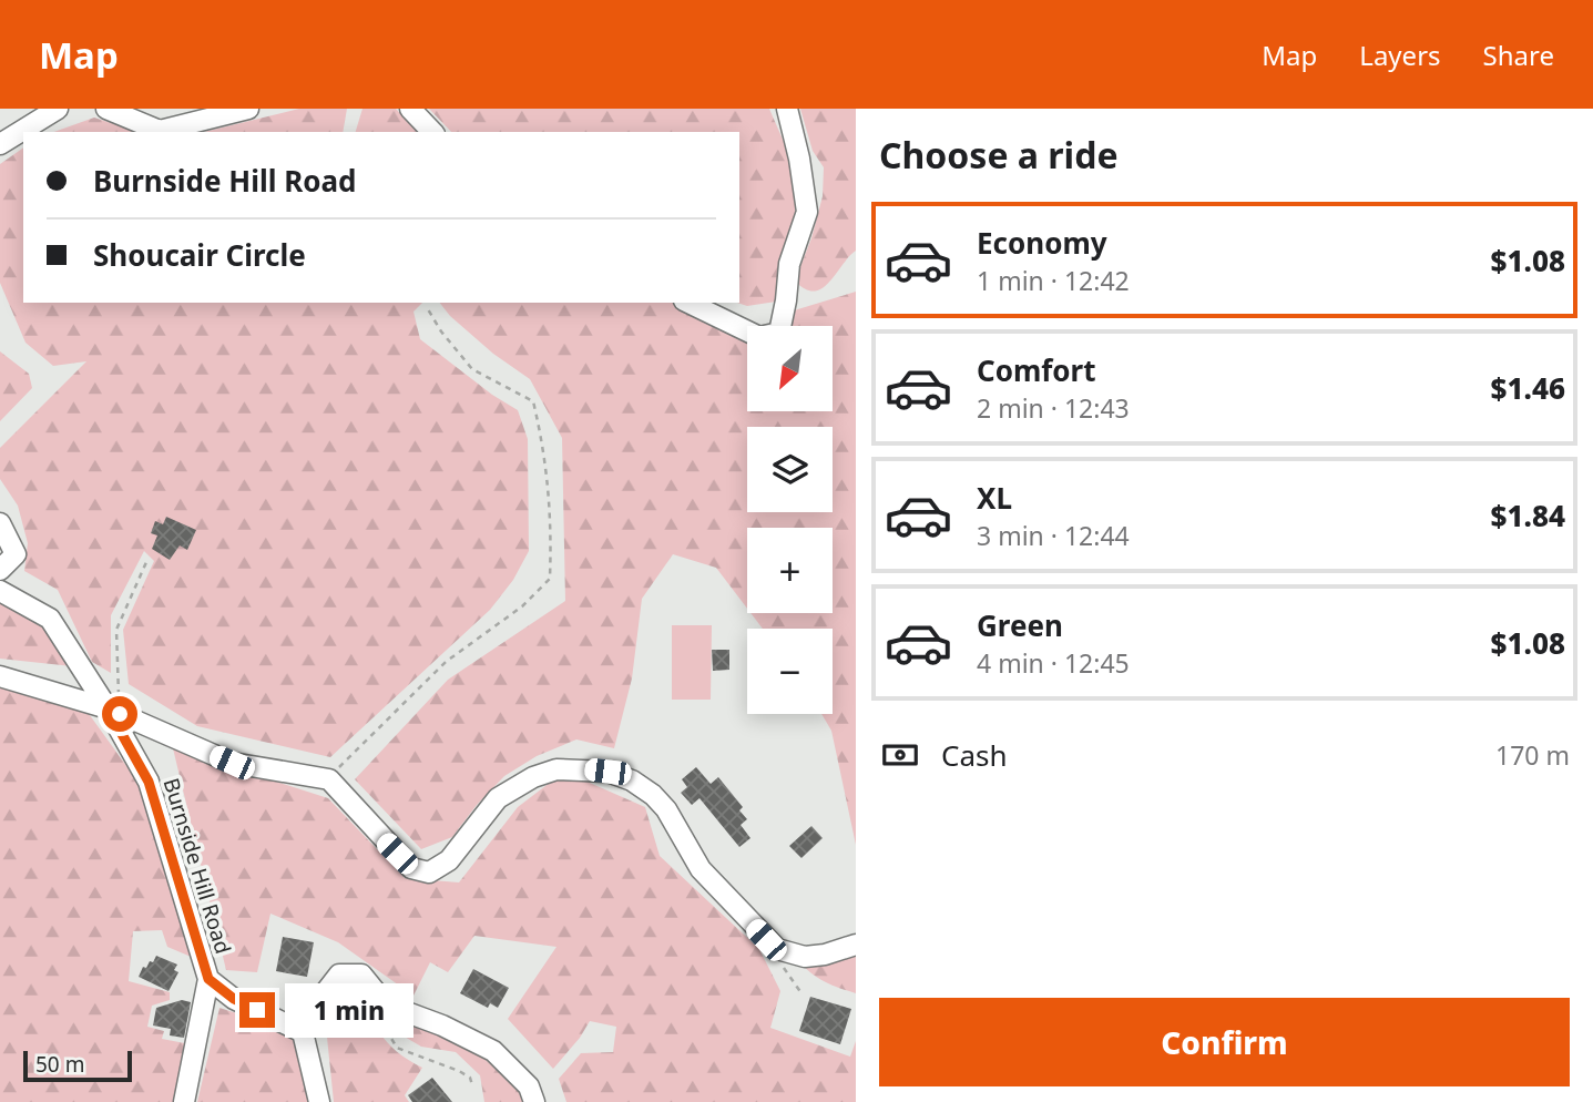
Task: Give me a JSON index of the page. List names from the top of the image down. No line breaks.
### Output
{"streets":{"street":["Burnside Hill Road"]},"scale_bar":"50 m","north":"bottom left","page":{"header":"Map","nav":["Map","Layers","Share"],"heading":"Choose a ride","banner":["Burnside Hill Road","Shoucair Circle"],"list":[{"name":"Economy","note":"1 min · 12:42","value":"$1.08"},{"name":"Comfort","note":"2 min · 12:43","value":"$1.46"},{"name":"XL","note":"3 min · 12:44","value":"$1.84"},{"name":"Green","note":"4 min · 12:45","value":"$1.08"}],"map_buttons":["+","−"],"pay":["Cash","170 m"],"buttons":"Confirm","bubble":"1 min","scale":"50 m"}}
